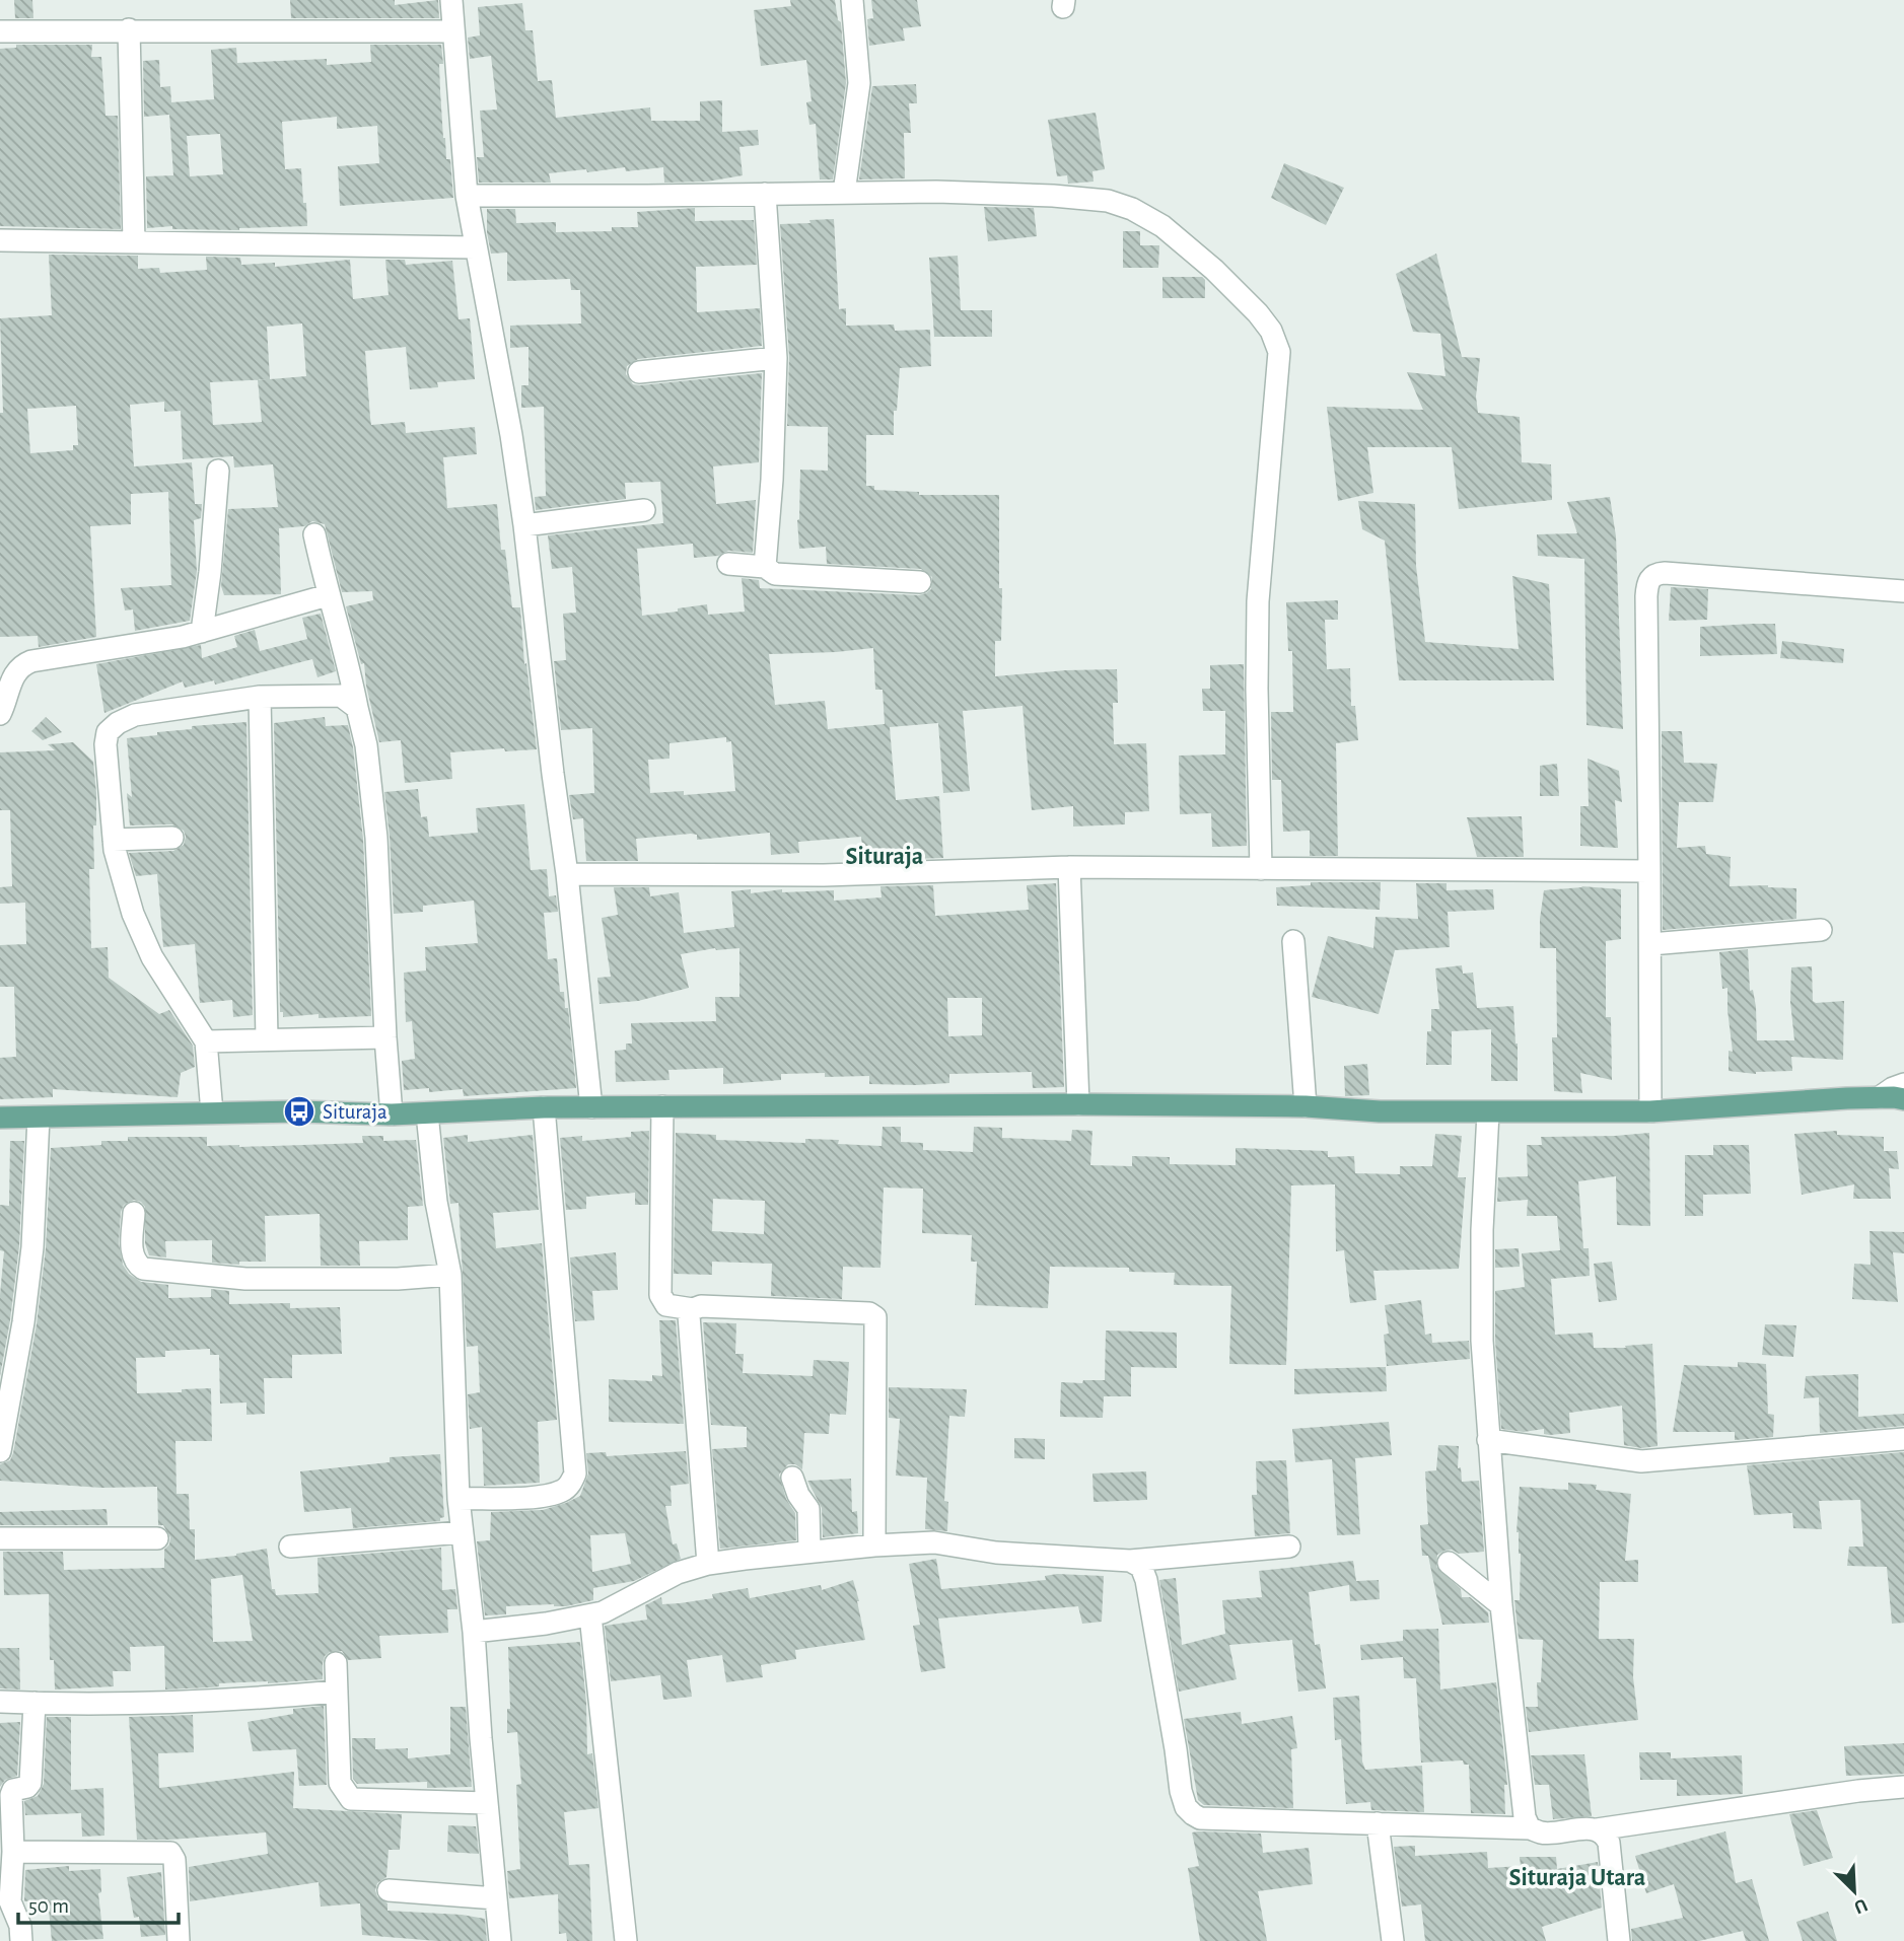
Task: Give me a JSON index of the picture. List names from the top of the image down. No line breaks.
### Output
{"districts":["Situraja","Situraja Utara"],"places":{"bus stop":["Situraja"]},"scale_bar":"50 m","north":"bottom right"}
